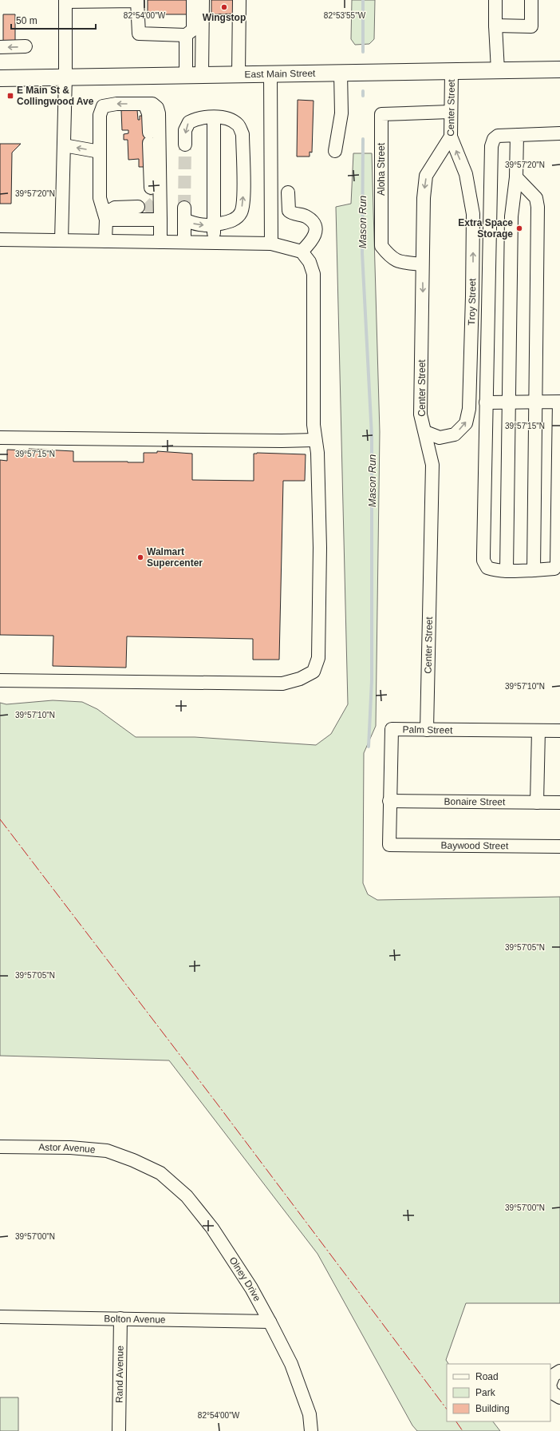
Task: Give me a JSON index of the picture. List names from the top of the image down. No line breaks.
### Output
{"streets":{"main road":["East Main Street"],"street":["Center Street","Aloha Street","Troy Street","Palm Street","Bonaire Street","Baywood Street","Astor Avenue","Olney Drive","Bolton Avenue","Rand Avenue"]},"crossings":[["East Main Street","Center Street"],["Center Street","Aloha Street"],["Center Street","Troy Street"],["Center Street","Palm Street"],["Palm Street","Bonaire Street"],["Palm Street","Baywood Street"],["Astor Avenue","Olney Drive"],["Olney Drive","Bolton Avenue"],["Bolton Avenue","Rand Avenue"]],"water":["Mason Run"],"places":{"other":["Wingstop","Extra Space Storage","Walmart Supercenter"],"transit":["E Main St & Collingwood Ave"]},"legend":["Road","Park","Building"],"scale_bar":"50 m","coordinates":["82°54'00\"W","82°53'55\"W","39°57'20\"N","39°57'15\"N","39°57'10\"N","39°57'05\"N","39°57'00\"N"]}
